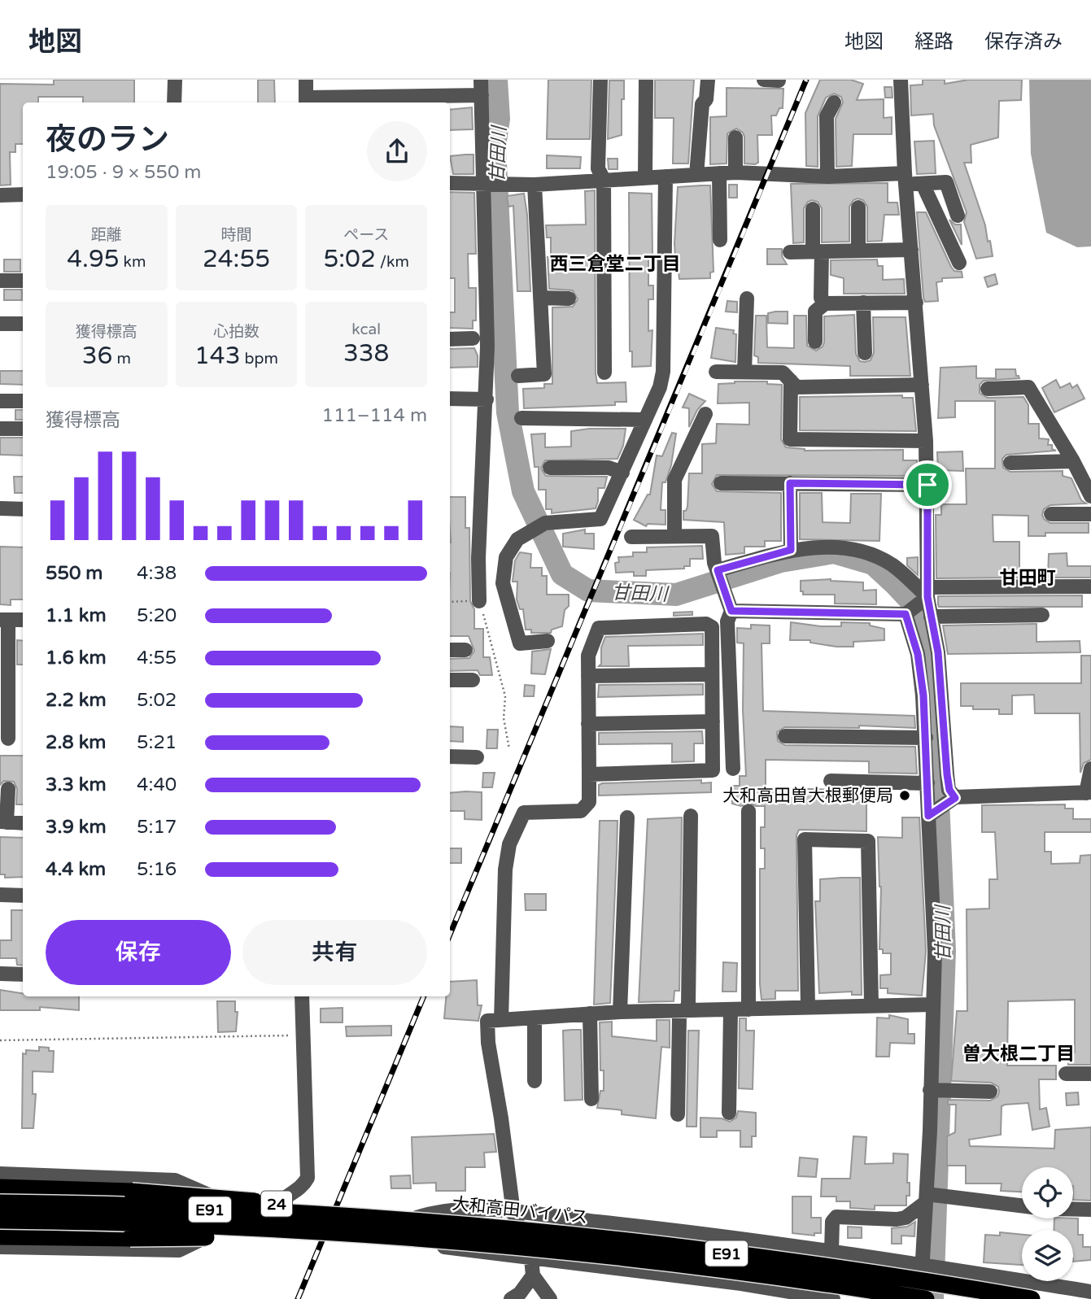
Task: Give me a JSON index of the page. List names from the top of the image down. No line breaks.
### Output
{"streets":{"highway":["24","E91","大和高田バイパス"]},"crossings":[["24","大和高田バイパス"]],"districts":["西三倉堂二丁目","甘田町","曽大根二丁目"],"water":["甘田川"],"places":["大和高田曽大根郵便局"],"page":{"header":"地図","nav":["地図","経路","保存済み"],"heading":["夜のラン","19:05 · 9 × 550 m"],"stats":[["距離","4.95 km"],["時間","24:55"],["ペース","5:02 /km"],["獲得標高","36 m"],["心拍数","143 bpm"],["kcal","338"]],"chart":["獲得標高","111–114 m"],"list":[{"name":"550 m","note":"4:38"},{"name":"1.1 km","note":"5:20"},{"name":"1.6 km","note":"4:55"},{"name":"2.2 km","note":"5:02"},{"name":"2.8 km","note":"5:21"},{"name":"3.3 km","note":"4:40"},{"name":"3.9 km","note":"5:17"},{"name":"4.4 km","note":"5:16"}],"buttons":["保存","共有"]}}
